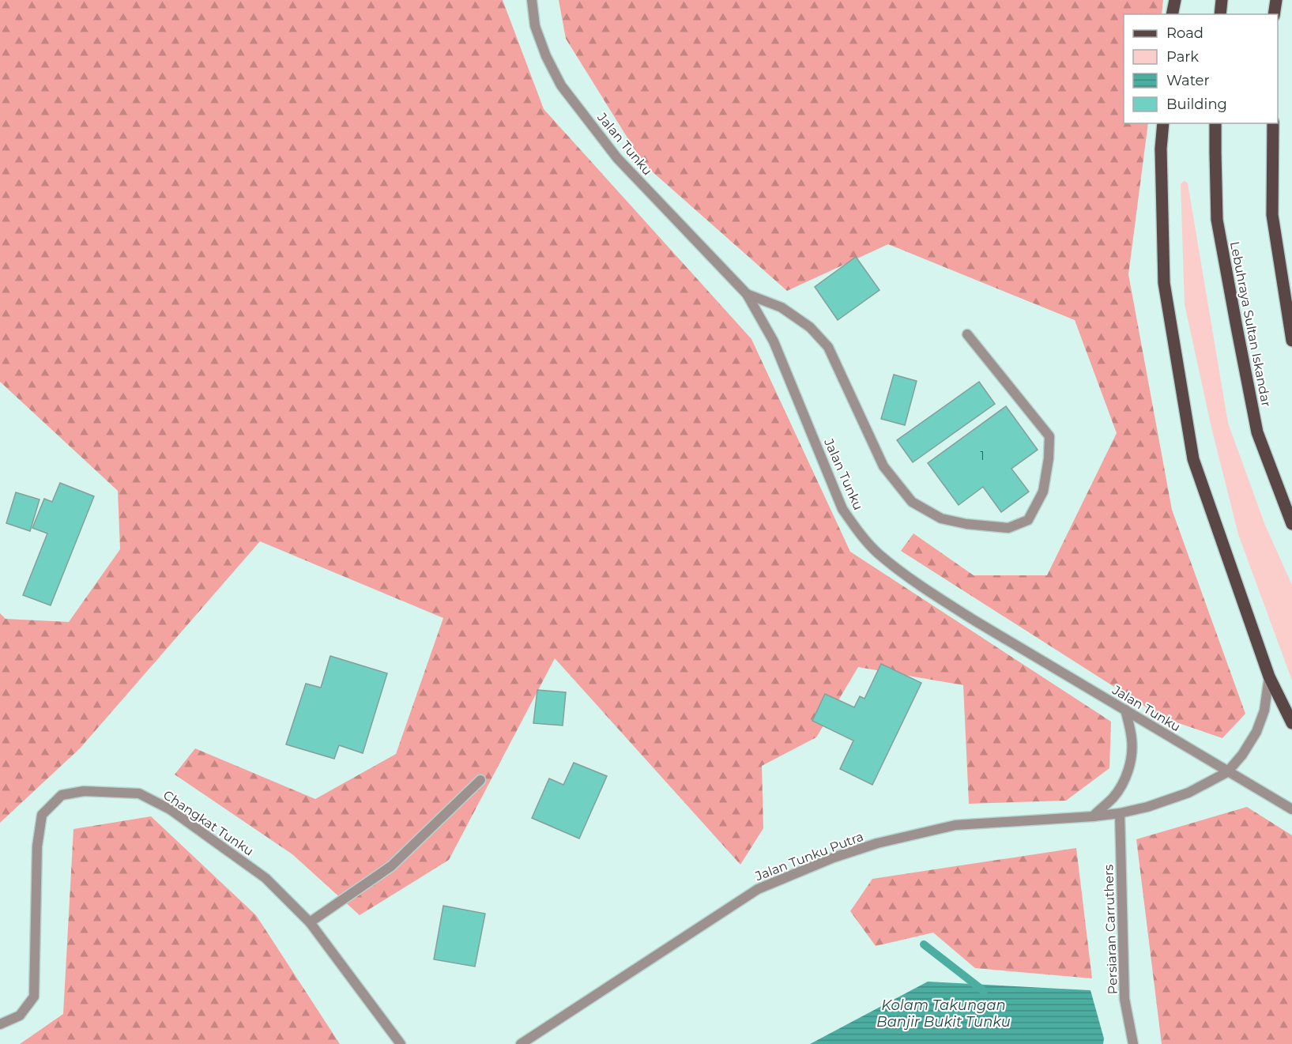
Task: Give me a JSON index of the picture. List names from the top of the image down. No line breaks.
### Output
{"streets":{"main road":["Lebuhraya Sultan Iskandar"],"street":["Jalan Tunku","Changkat Tunku","Jalan Tunku Putra","Persiaran Carruthers"]},"crossings":[["Jalan Tunku","Jalan Tunku Putra"],["Jalan Tunku Putra","Persiaran Carruthers"]],"water":["Kolam Takungan Banjir Bukit Tunku"],"house_numbers":["1"],"legend":["Road","Park","Water","Building"]}
